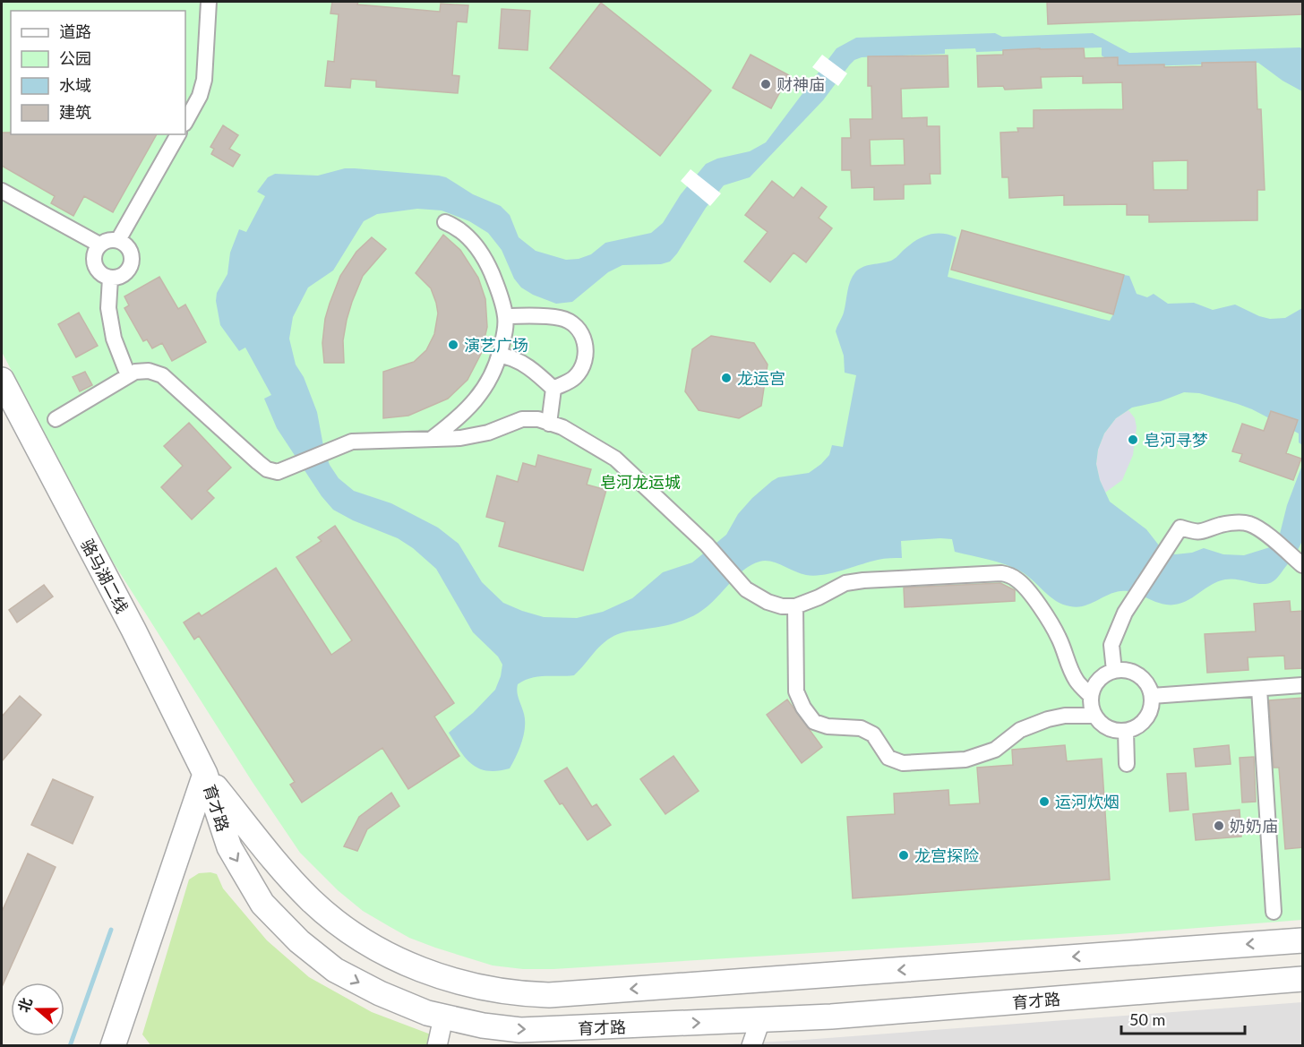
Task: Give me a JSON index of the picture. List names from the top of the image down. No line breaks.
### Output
{"streets":{"street":["骆马湖二线","育才路"]},"crossings":[["骆马湖二线","育才路"]],"parks":["皂河龙运城"],"places":["财神庙","演艺广场","龙运宫","皂河寻梦","运河炊烟","奶奶庙","龙宫探险"],"legend":["道路","公园","水域","建筑"],"scale_bar":"50 m","north":"left"}
